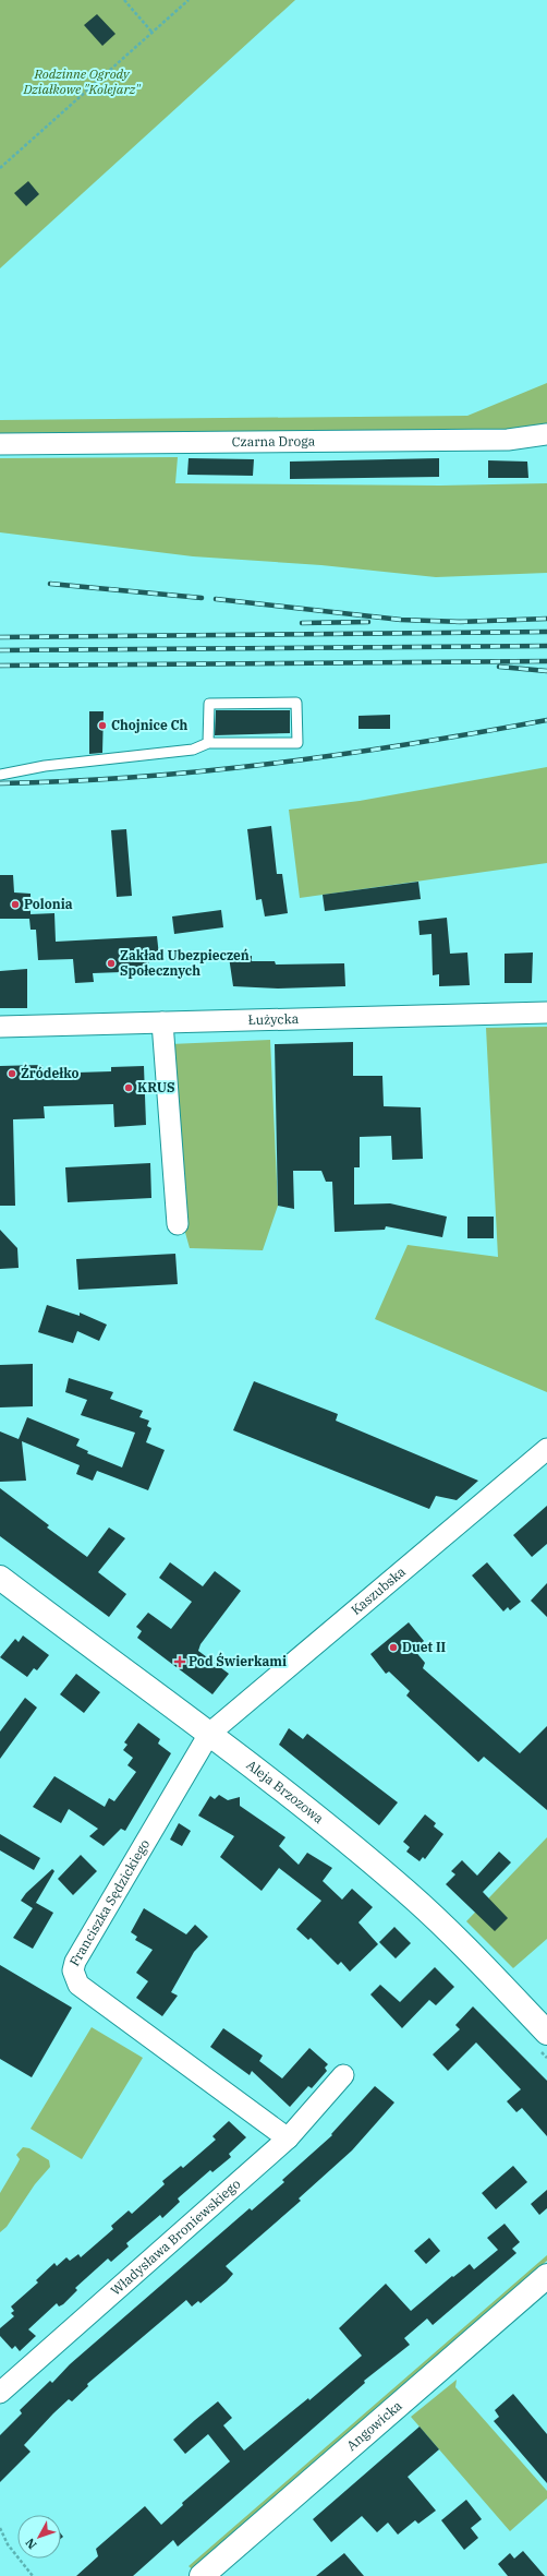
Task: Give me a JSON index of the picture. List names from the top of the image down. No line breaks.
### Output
{"streets":{"street":["Czarna Droga","Łużycka","Kaszubska","Aleja Brzozowa","Franciszka Sędzickiego","Władysława Broniewskiego","Angowicka"]},"crossings":[["Kaszubska","Aleja Brzozowa"],["Kaszubska","Franciszka Sędzickiego"],["Aleja Brzozowa","Franciszka Sędzickiego"],["Franciszka Sędzickiego","Władysława Broniewskiego"]],"parks":["Rodzinne Ogrody Działkowe \"Kolejarz\""],"places":{"other":["Chojnice Ch","Polonia","Zakład Ubezpieczeń Społecznych","Źródełko","KRUS","Duet II"],"health":["Pod Świerkami"]},"north":"bottom left"}
